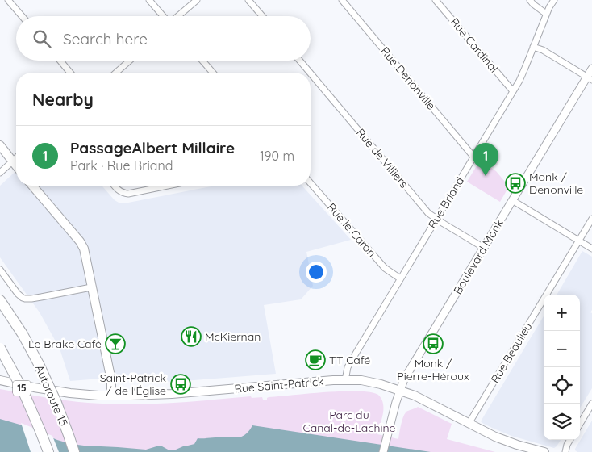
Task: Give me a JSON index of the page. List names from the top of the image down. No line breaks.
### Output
{"streets":{"highway":["15","Autoroute 15"],"main road":["Rue Saint-Patrick"],"street":["Rue Cardinal","Rue Denonville","Rue de Villiers","Rue Briand","Rue le Caron","Boulevard Monk","Rue Beaulieu"]},"crossings":[["Rue Cardinal","Rue Briand"],["Rue Denonville","Rue Briand"],["Rue de Villiers","Rue Briand"],["Rue de Villiers","Boulevard Monk"],["Rue Briand","Rue le Caron"],["Rue Briand","Rue Saint-Patrick"],["Boulevard Monk","Rue Saint-Patrick"],["Rue Beaulieu","Rue Saint-Patrick"]],"parks":["Parc du Canal-de-Lachine"],"places":{"bus stop":["Monk / Denonville","Monk / Pierre-Héroux","Saint-Patrick / de l'Église"],"restaurant":["McKiernan"],"bar":["Le Brake Café"],"cafe":["TT Café"]},"page":{"search":"Search here","heading":"Nearby","list":[{"mark":"1","name":"PassageAlbert Millaire","note":"Park · Rue Briand","value":"190 m"}],"pins":"1","map_buttons":["+","−"]}}
